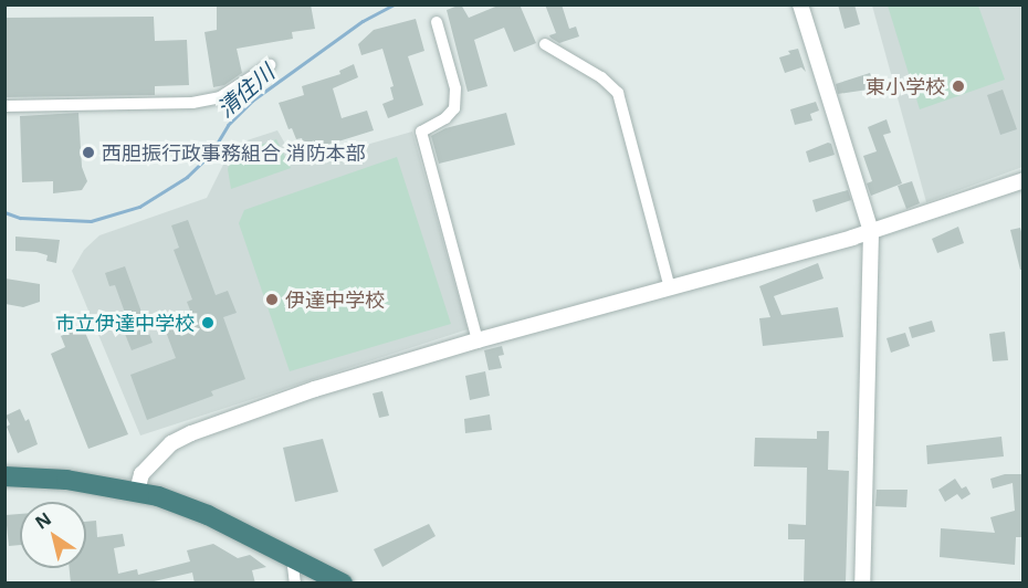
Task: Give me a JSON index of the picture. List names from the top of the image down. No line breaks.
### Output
{"water":["清住川"],"places":["東小学校","西胆振行政事務組合 消防本部","伊達中学校","市立伊達中学校"],"north":"top left"}
